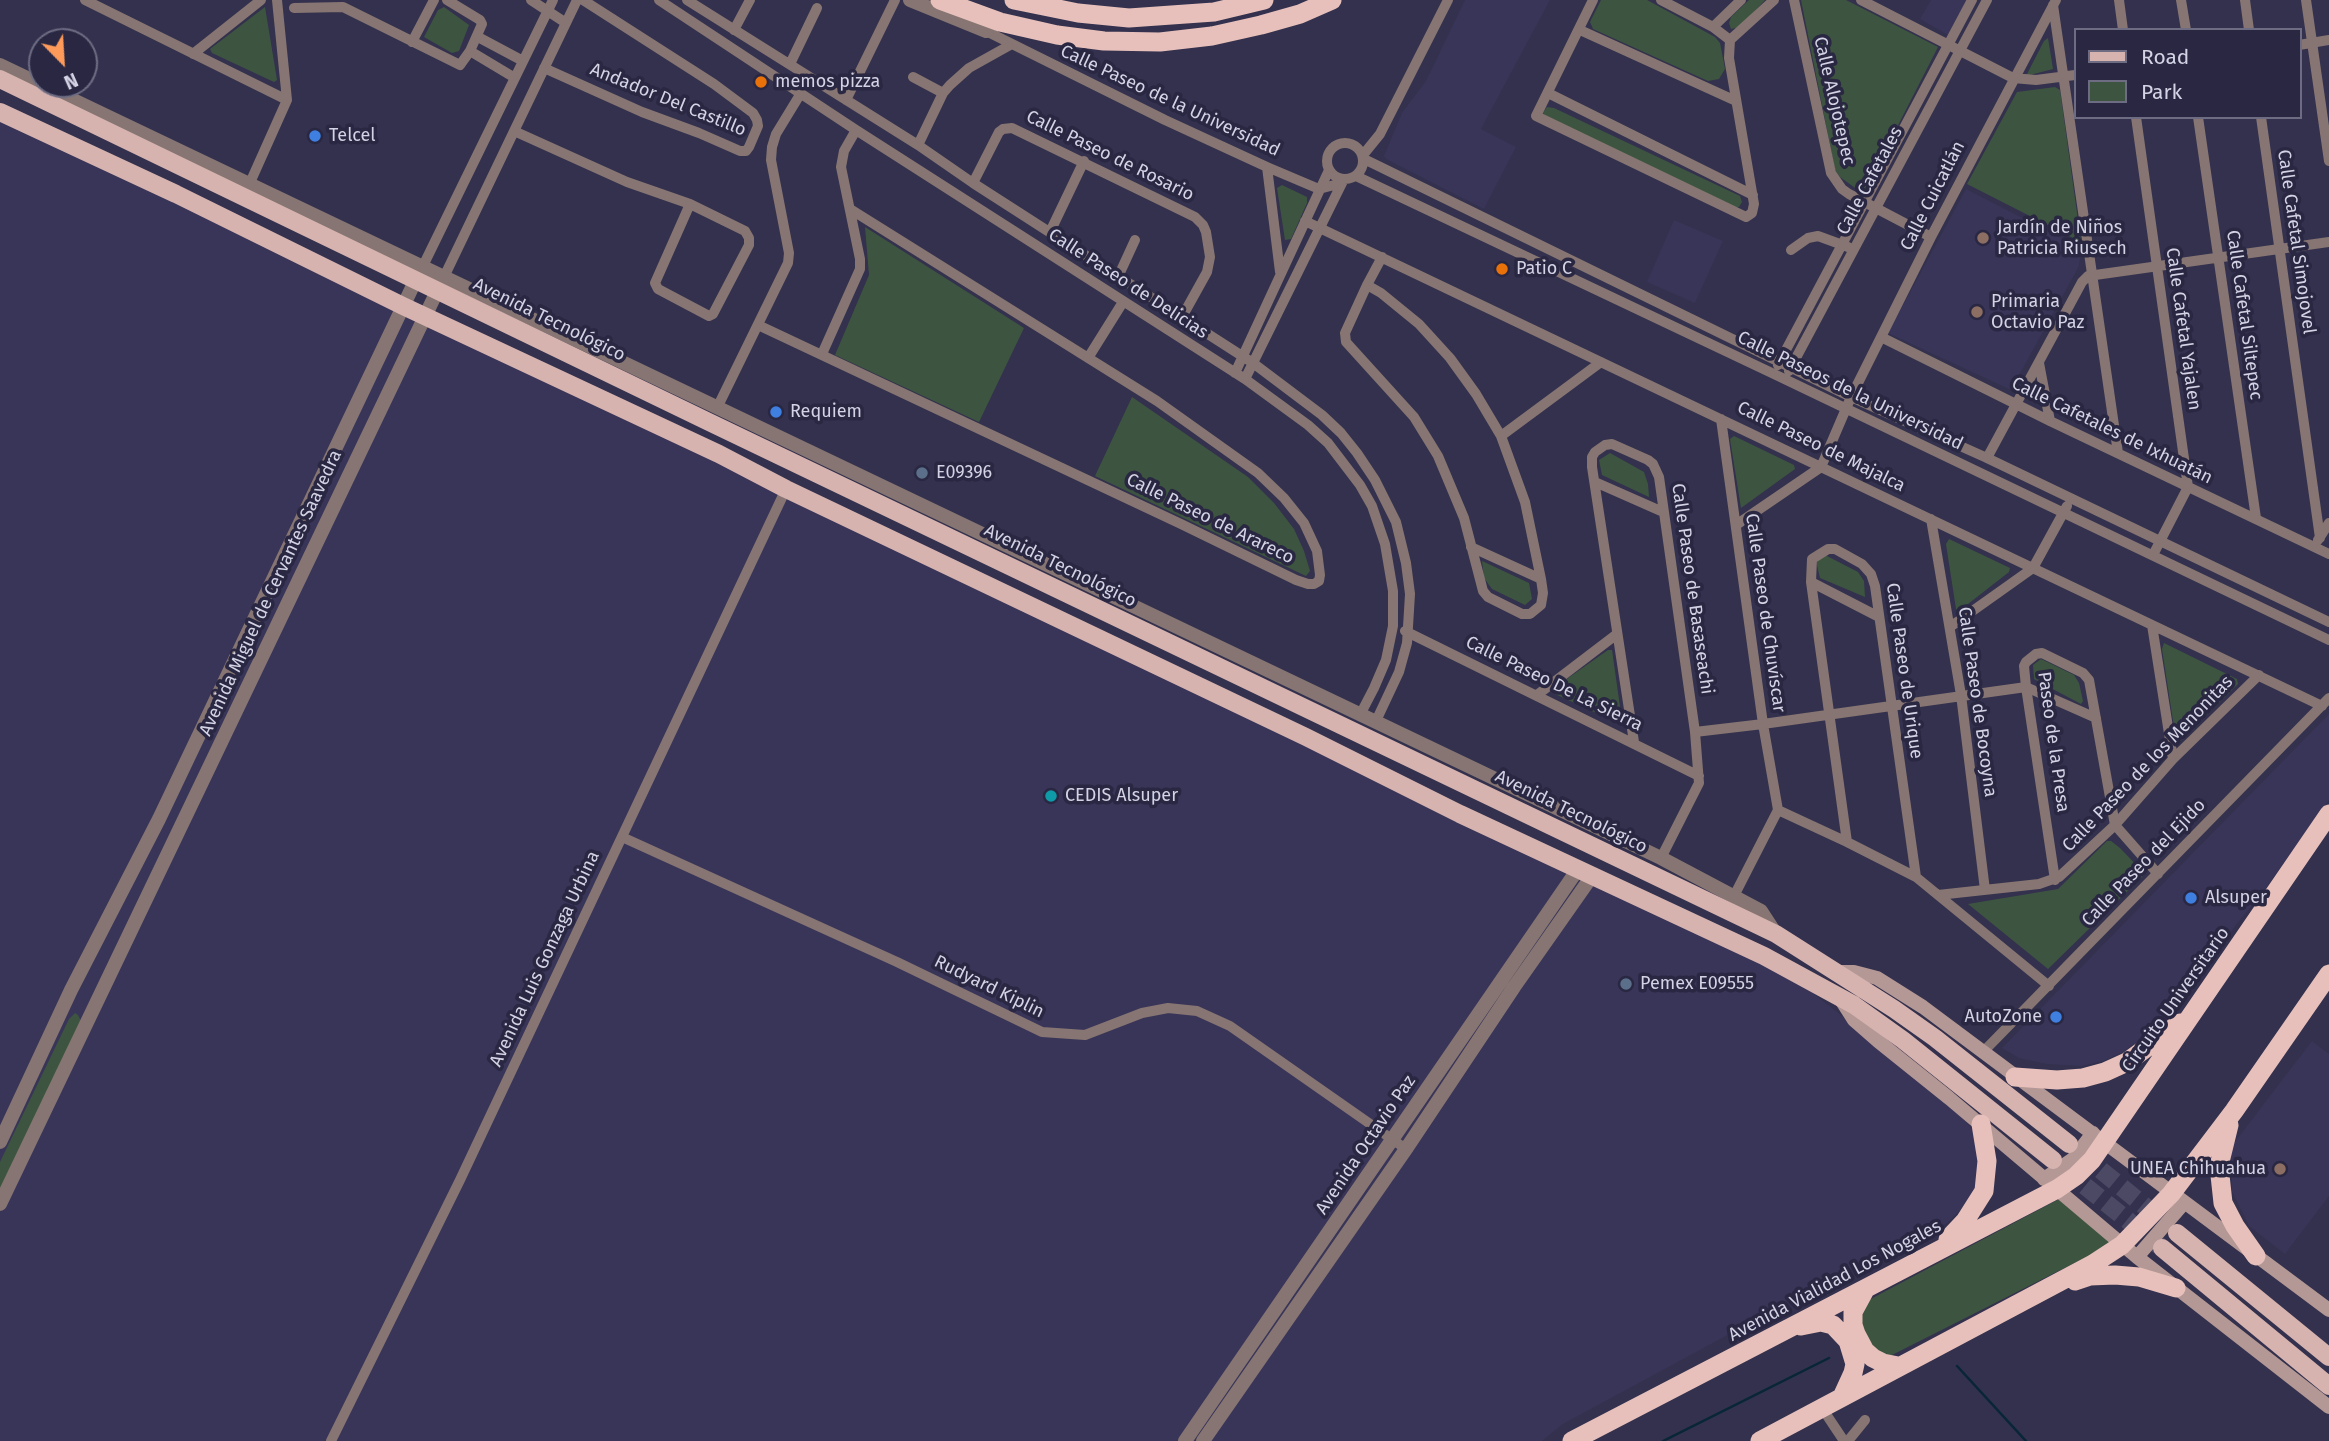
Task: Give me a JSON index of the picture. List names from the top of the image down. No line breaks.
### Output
{"streets":{"highway":["Circuito Universitario","Avenida Vialidad Los Nogales"],"main road":["Avenida Tecnológico"],"street":["Andador Del Castillo","Calle Paseo de la Universidad","Calle Alojotepec","Calle Paseo de Rosario","Calle Cafetales","Calle Cuicatlán","Calle Cafetal Simojovel","Calle Paseo de Delicias","Calle Cafetal Siltepec","Calle Cafetal Yajalen","Calle Paseos de la Universidad","Calle Cafetales de Ixhuatán","Calle Paseo de Majalca","Calle Paseo de Arareco","Calle Paseo de Basaseachi","Avenida Miguel de Cervantes Saavedra","Calle Paseo de Chuvíscar","Calle Paseo de Urique","Calle Paseo De La Sierra","Calle Paseo de Bocoyna","Paseo de la Presa","Calle Paseo de los Menonitas","Calle Paseo del Ejido","Avenida Luis Gonzaga Urbina","Rudyard Kiplin","Avenida Octavio Paz"]},"crossings":[["Andador Del Castillo","Avenida Miguel de Cervantes Saavedra"],["Calle Alojotepec","Calle Cafetales"],["Calle Alojotepec","Calle Cuicatlán"],["Calle Paseo de Rosario","Calle Paseo de Delicias"],["Calle Cafetales","Calle Paseos de la Universidad"],["Calle Cuicatlán","Calle Paseos de la Universidad"],["Calle Cuicatlán","Calle Cafetales de Ixhuatán"],["Calle Cuicatlán","Calle Paseo de Majalca"],["Calle Cafetal Simojovel","Calle Cafetales de Ixhuatán"],["Calle Paseo de Delicias","Calle Paseo De La Sierra"],["Calle Cafetal Siltepec","Calle Cafetales de Ixhuatán"],["Avenida Tecnológico","Avenida Miguel de Cervantes Saavedra"],["Calle Cafetal Yajalen","Calle Cafetales de Ixhuatán"],["Calle Paseo de Majalca","Calle Paseo de Chuvíscar"],["Calle Paseo de Majalca","Calle Paseo de Bocoyna"],["Calle Paseo de Majalca","Calle Paseo de los Menonitas"],["Calle Paseo de Majalca","Calle Paseo del Ejido"],["Calle Paseo de Basaseachi","Calle Paseo De La Sierra"],["Paseo de la Presa","Calle Paseo de los Menonitas"],["Avenida Luis Gonzaga Urbina","Rudyard Kiplin"],["Rudyard Kiplin","Avenida Octavio Paz"],["Circuito Universitario","Avenida Vialidad Los Nogales"]],"places":["memos pizza","Telcel","Jardín de Niños Patricia Riusech","Patio C","Primaria Octavio Paz","Requiem","E09396","CEDIS Alsuper","Alsuper","Pemex E09555","AutoZone","UNEA Chihuahua"],"legend":["Road","Park"],"north":"bottom right"}
